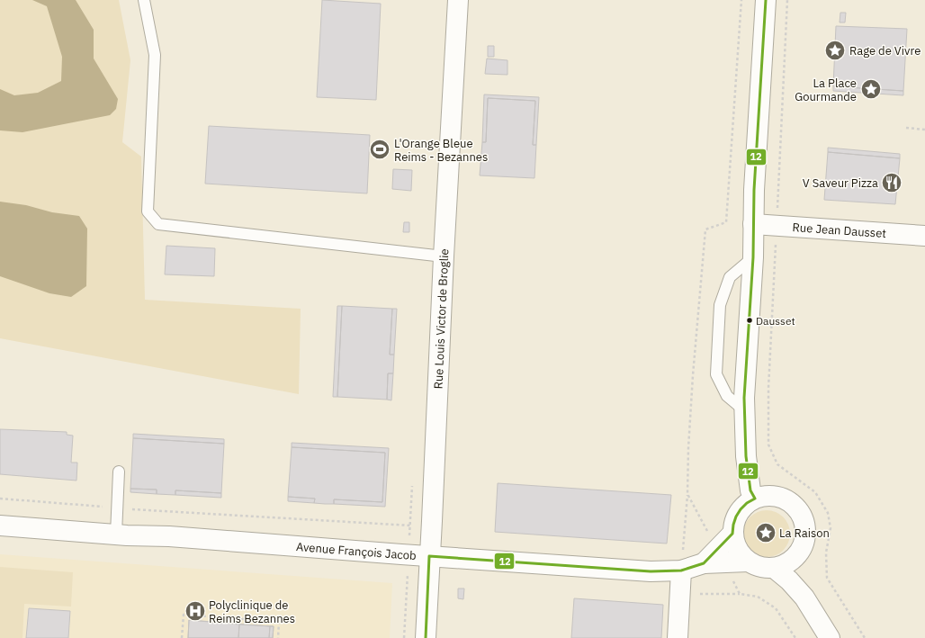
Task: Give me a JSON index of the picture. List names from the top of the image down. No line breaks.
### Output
{"streets":{"street":["Rue Jean Dausset","Rue Louis Victor de Broglie","Avenue François Jacob"]},"crossings":[["Rue Louis Victor de Broglie","Avenue François Jacob"]],"places":{"place":["Rage de Vivre","La Place Gourmande","La Raison"],"sports":["L'Orange Bleue Reims - Bezannes"],"restaurant":["V Saveur Pizza"],"other":["Dausset"],"hospital":["Polyclinique de Reims Bezannes"]},"lines":["transit line 12"]}
